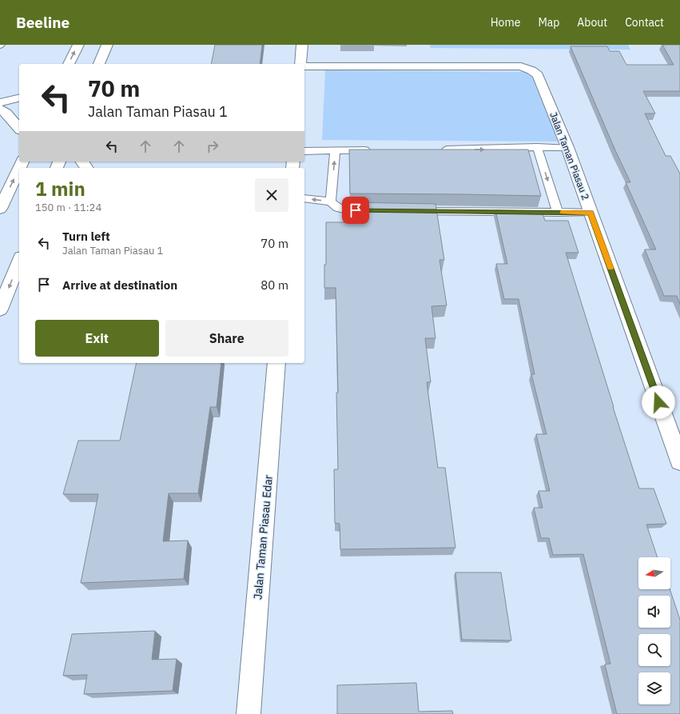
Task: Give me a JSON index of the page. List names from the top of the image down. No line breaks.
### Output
{"streets":{"street":["Jalan Taman Piasau 2","Jalan Taman Piasau Edar"]},"north":"left","page":{"header":"Beeline","nav":["Home","Map","About","Contact"],"turn":["70 m","Jalan Taman Piasau 1"],"heading":["1 min","150 m · 11:24"],"list":[{"name":"Turn left","note":"Jalan Taman Piasau 1","value":"70 m"},{"name":"Arrive at destination","value":"80 m"}],"buttons":["Exit","Share"]}}
